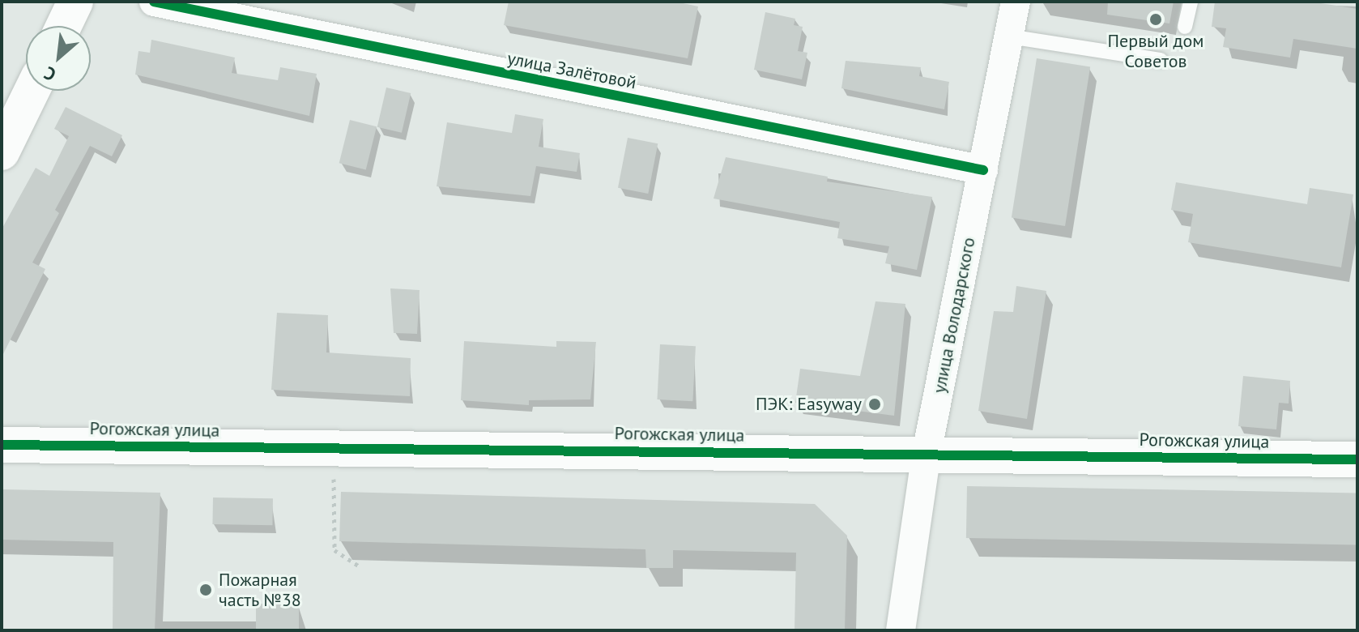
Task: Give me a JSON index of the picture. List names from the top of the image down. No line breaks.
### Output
{"streets":{"street":["улица Залётовой","улица Володарского","Рогожская улица"]},"crossings":[["улица Залётовой","улица Володарского"],["улица Володарского","Рогожская улица"]],"places":["Первый дом Советов","ПЭК: Easyway","Пожарная часть №38"],"north":"bottom left"}
